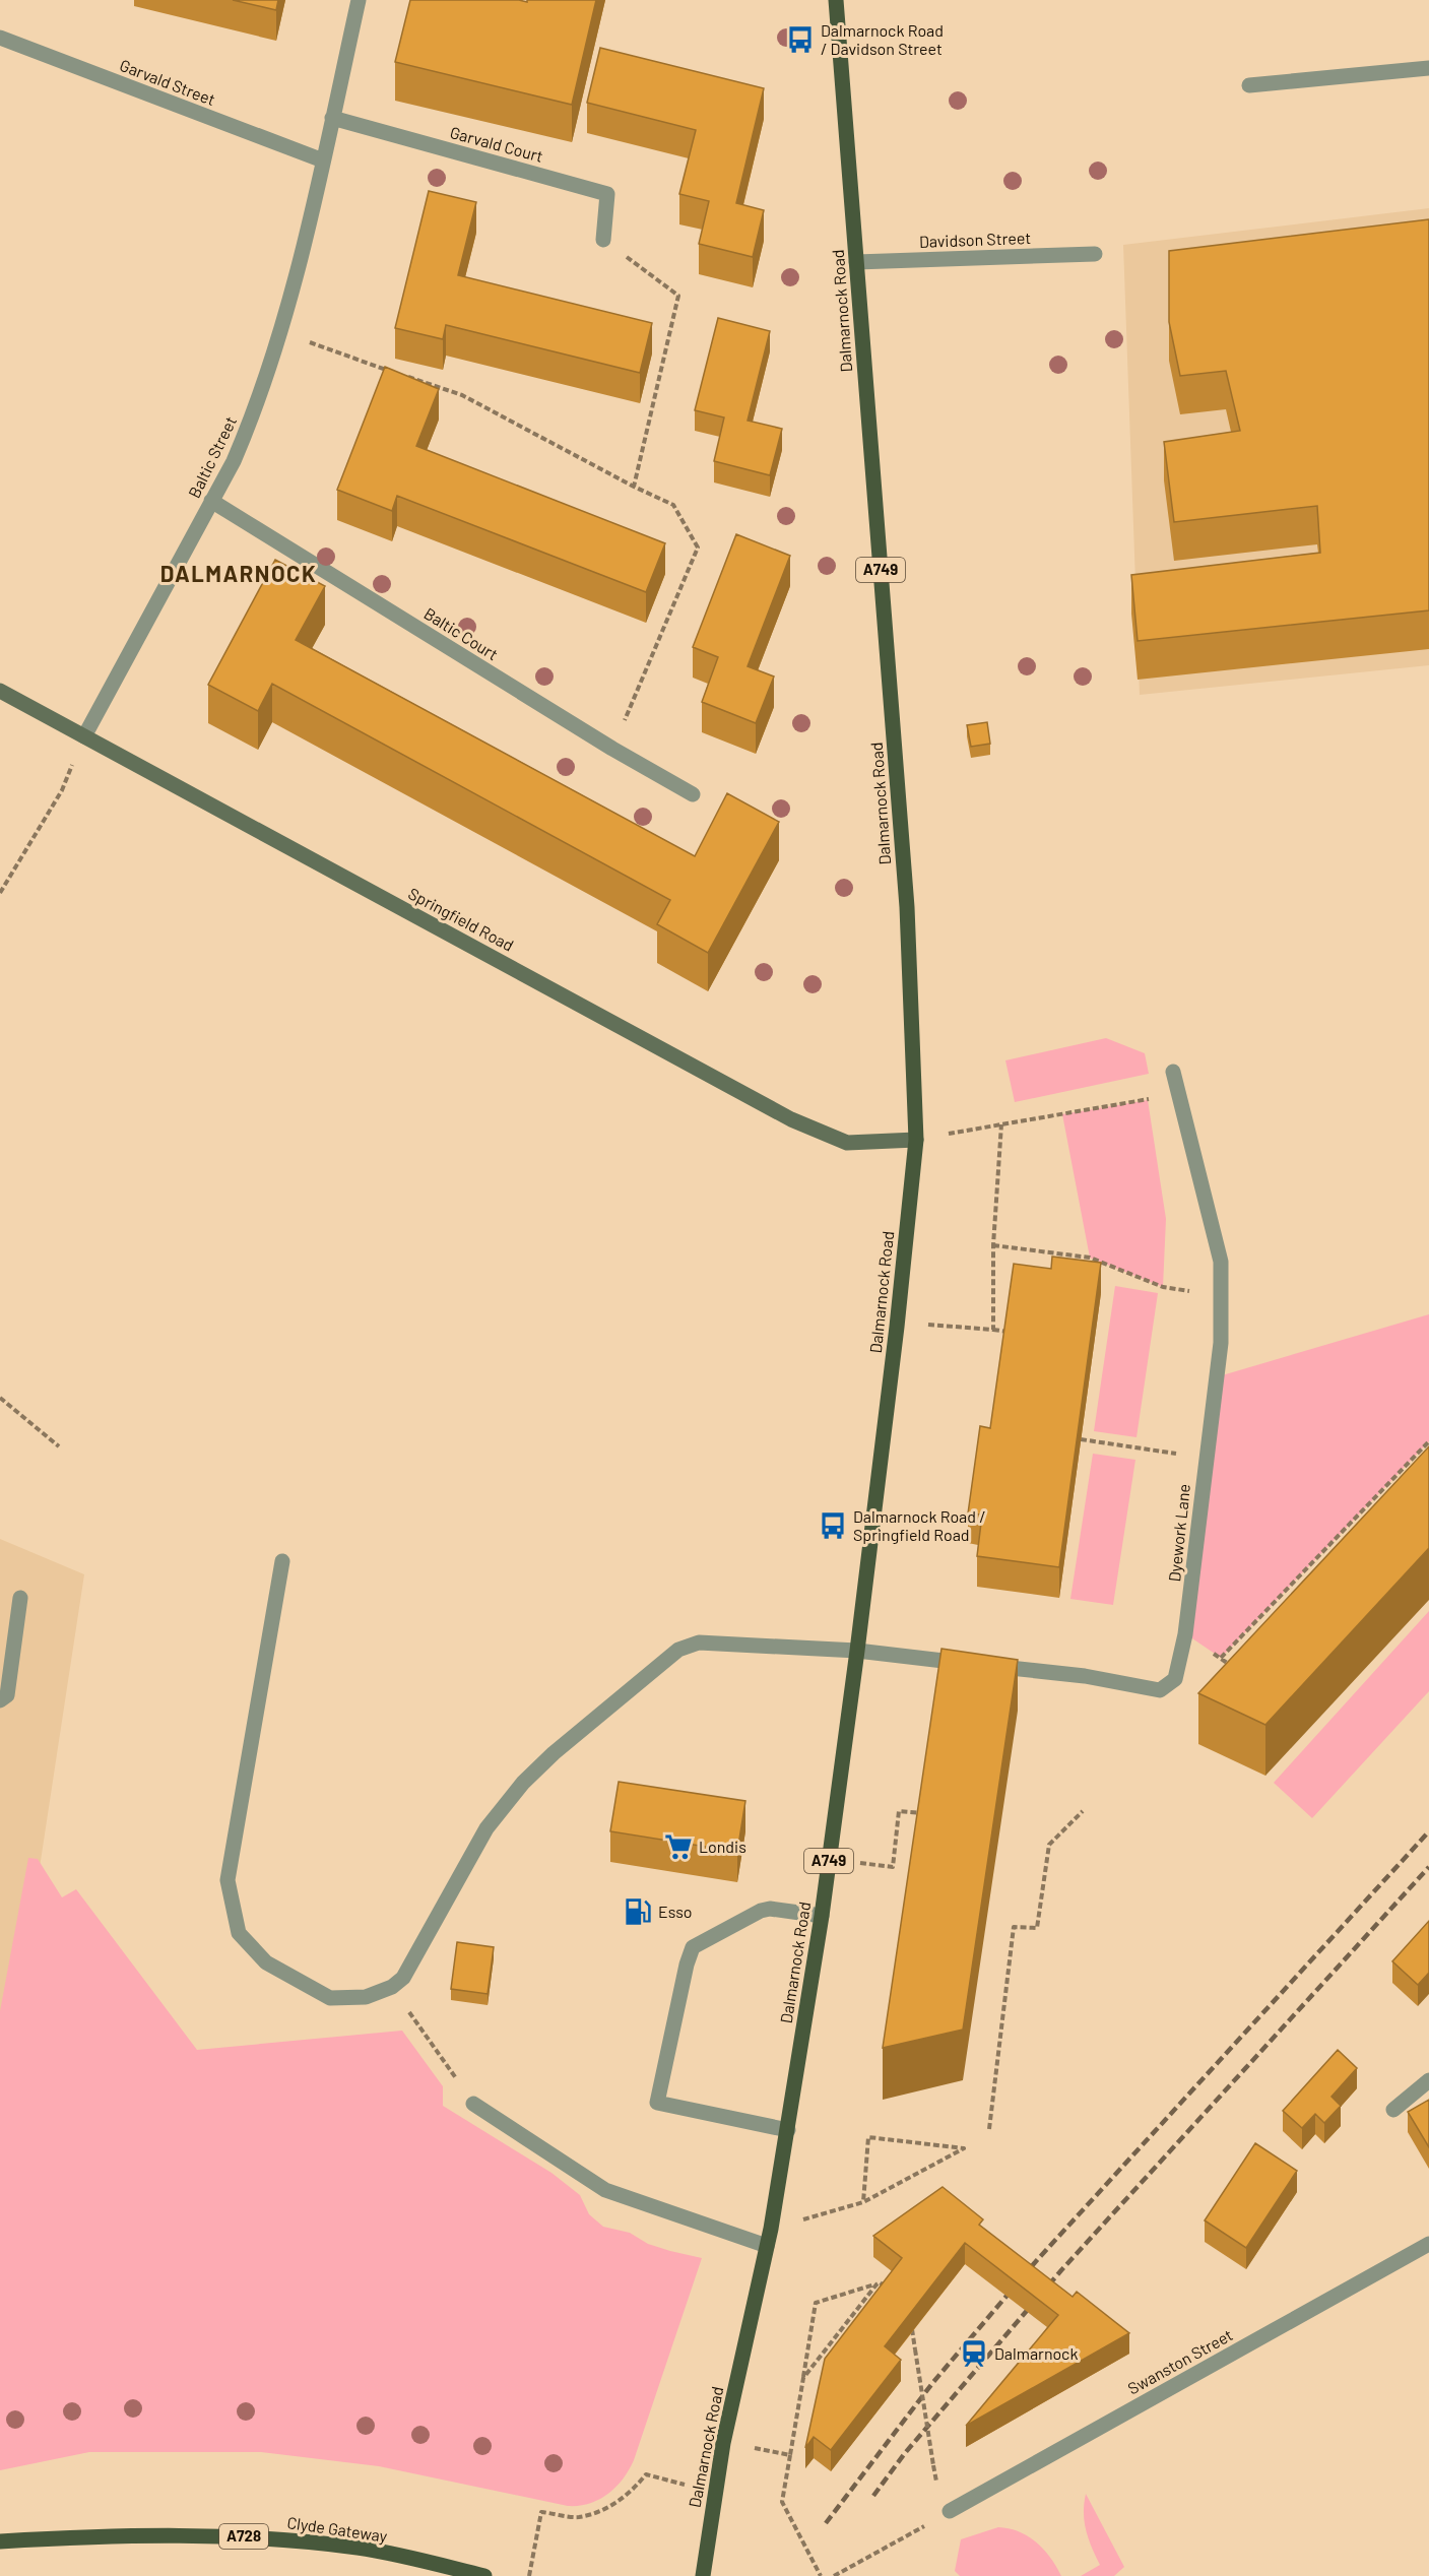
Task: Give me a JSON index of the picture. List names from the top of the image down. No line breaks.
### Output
{"streets":{"main road":["Dalmarnock Road","A749","Clyde Gateway","A728"],"street":["Garvald Street","Garvald Court","Davidson Street","Baltic Street","Baltic Court","Springfield Road","Dyework Lane","Swanston Street"]},"crossings":[["Garvald Street","Baltic Street"],["Garvald Court","Baltic Street"],["Davidson Street","Dalmarnock Road"],["Dalmarnock Road","Springfield Road"],["Dalmarnock Road","Dyework Lane"],["Baltic Street","Baltic Court"],["Baltic Street","Springfield Road"]],"districts":["DALMARNOCK"],"places":{"bus stop":["Dalmarnock Road / Davidson Street","Dalmarnock Road / Springfield Road"],"supermarket":["Londis"],"fuel station":["Esso"],"station":["Dalmarnock"]}}
